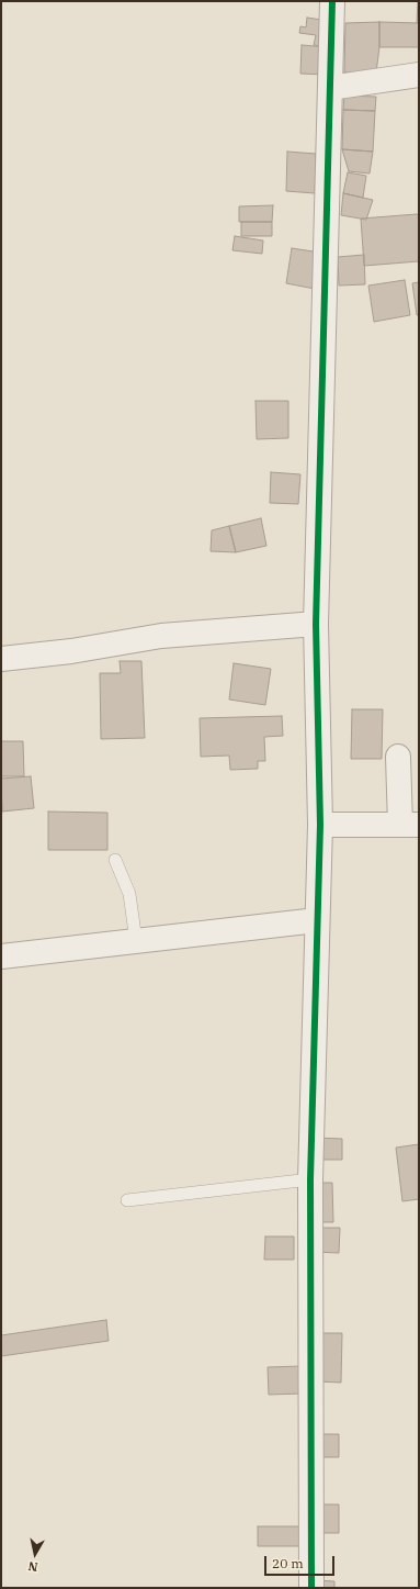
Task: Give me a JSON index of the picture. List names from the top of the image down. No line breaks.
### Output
{"scale_bar":"20 m","north":"bottom"}
